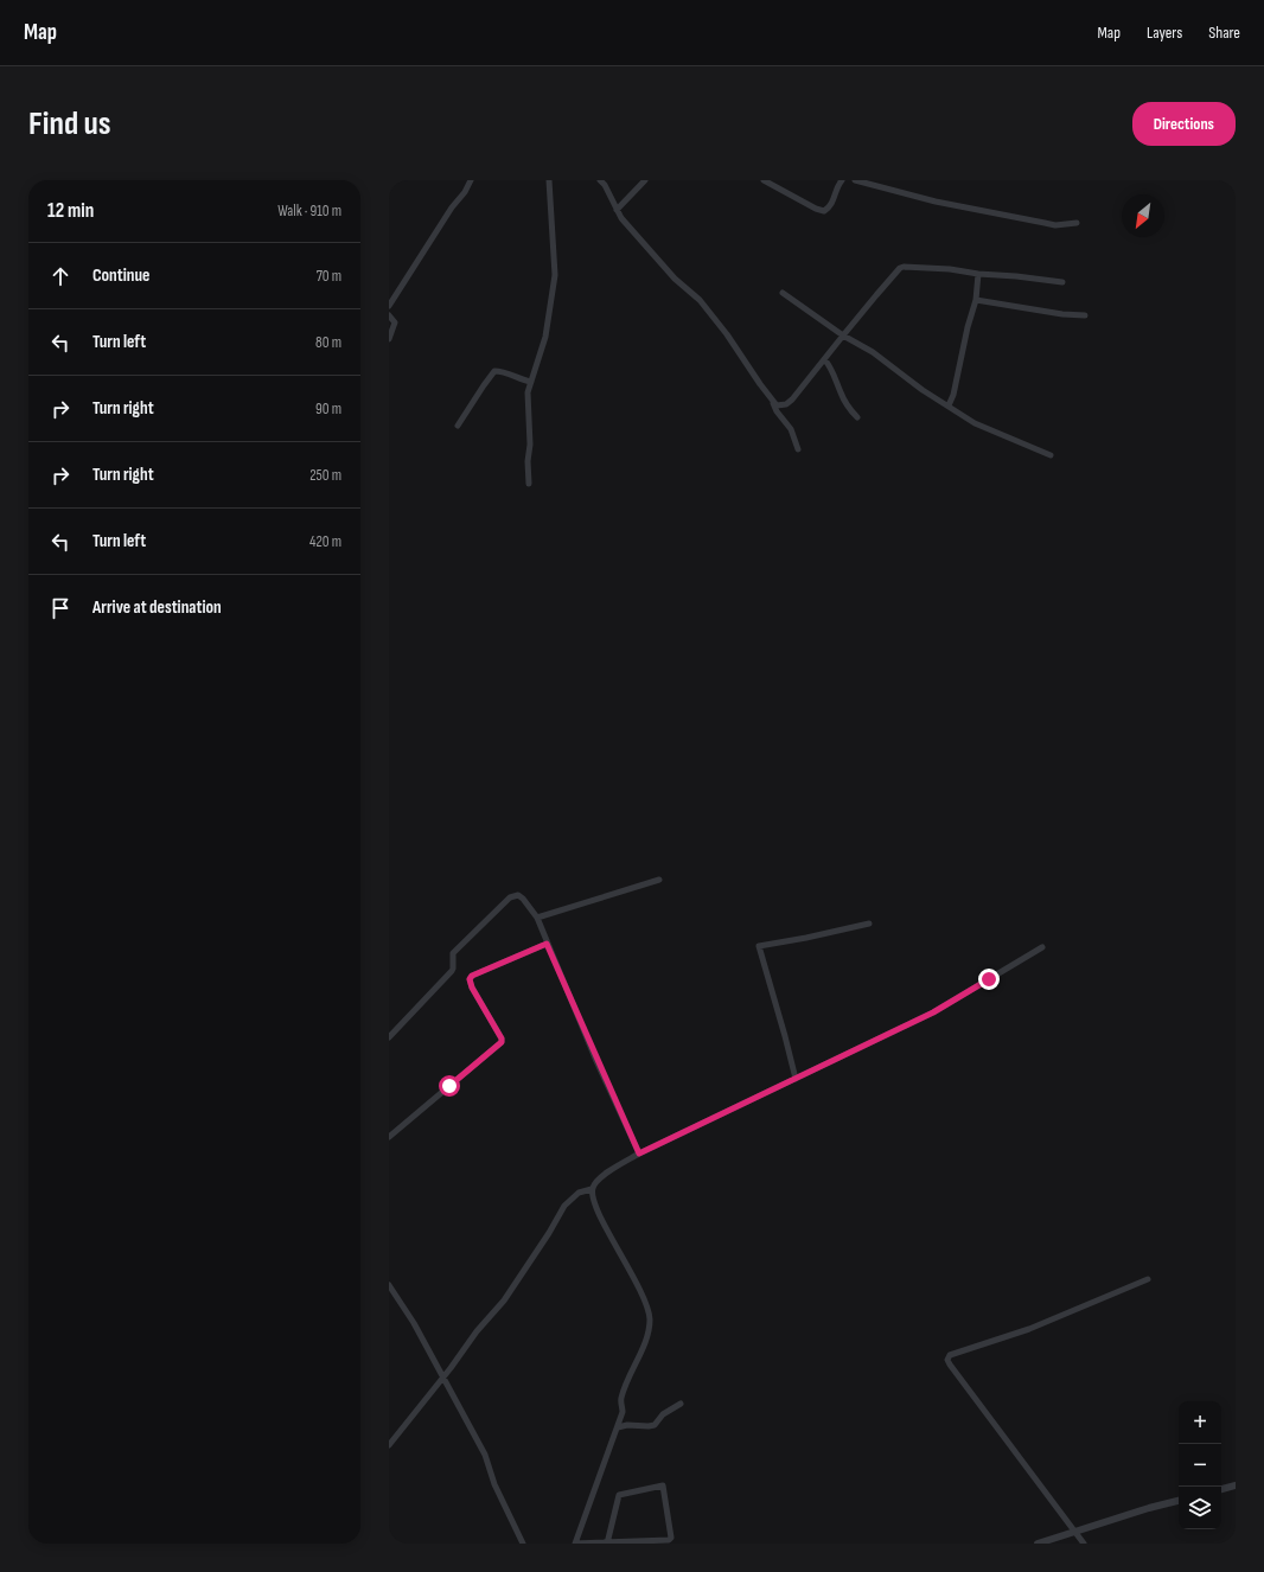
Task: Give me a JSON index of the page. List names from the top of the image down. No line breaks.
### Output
{"north":"bottom left","page":{"header":"Map","nav":["Map","Layers","Share"],"buttons":"Directions","title":"Find us","heading":["12 min","Walk · 910 m"],"list":[["Continue","70 m"],["Turn left","80 m"],["Turn right","90 m"],["Turn right","250 m"],["Turn left","420 m"],"Arrive at destination"],"map_buttons":["+","−"]}}
